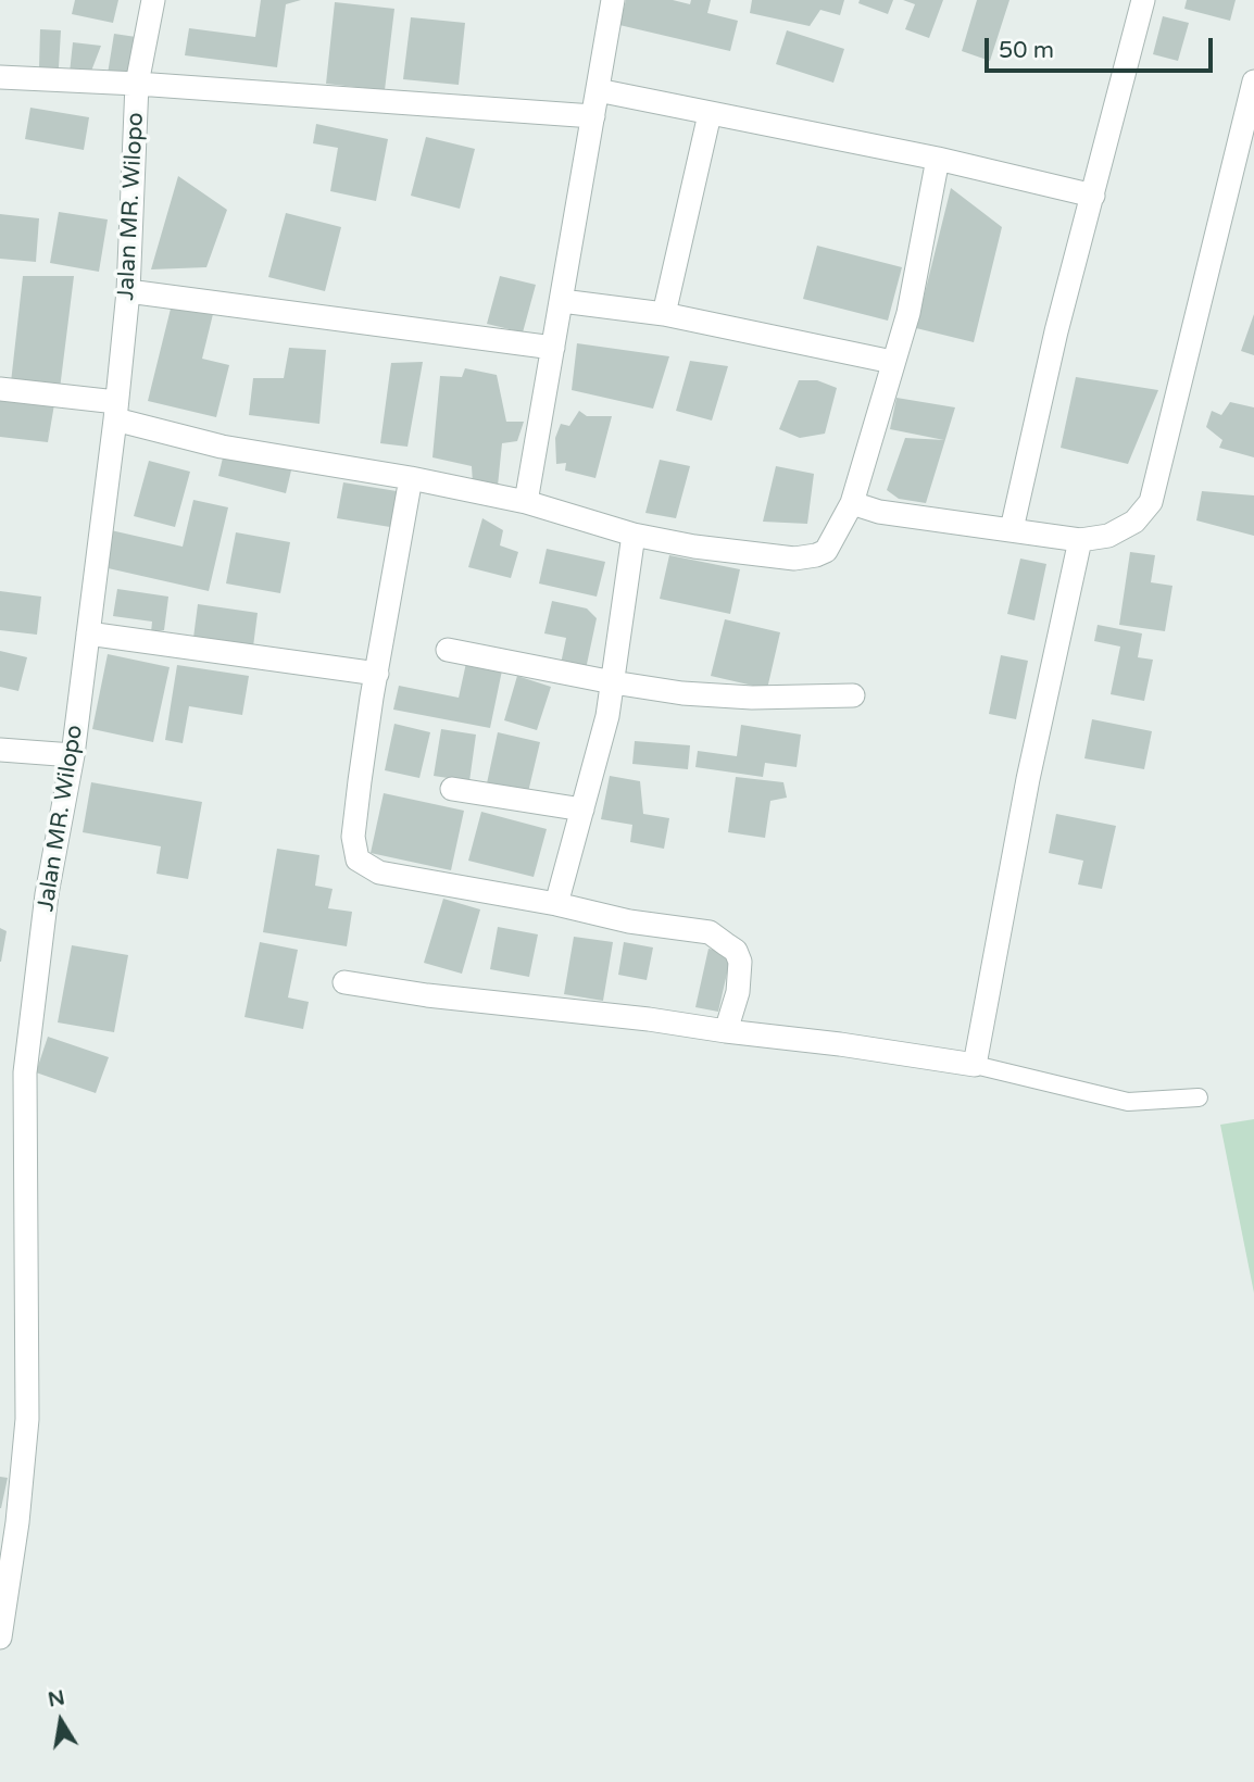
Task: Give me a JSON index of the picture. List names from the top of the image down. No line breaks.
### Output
{"streets":{"street":["Jalan MR. Wilopo"]},"scale_bar":"50 m","north":"top"}
